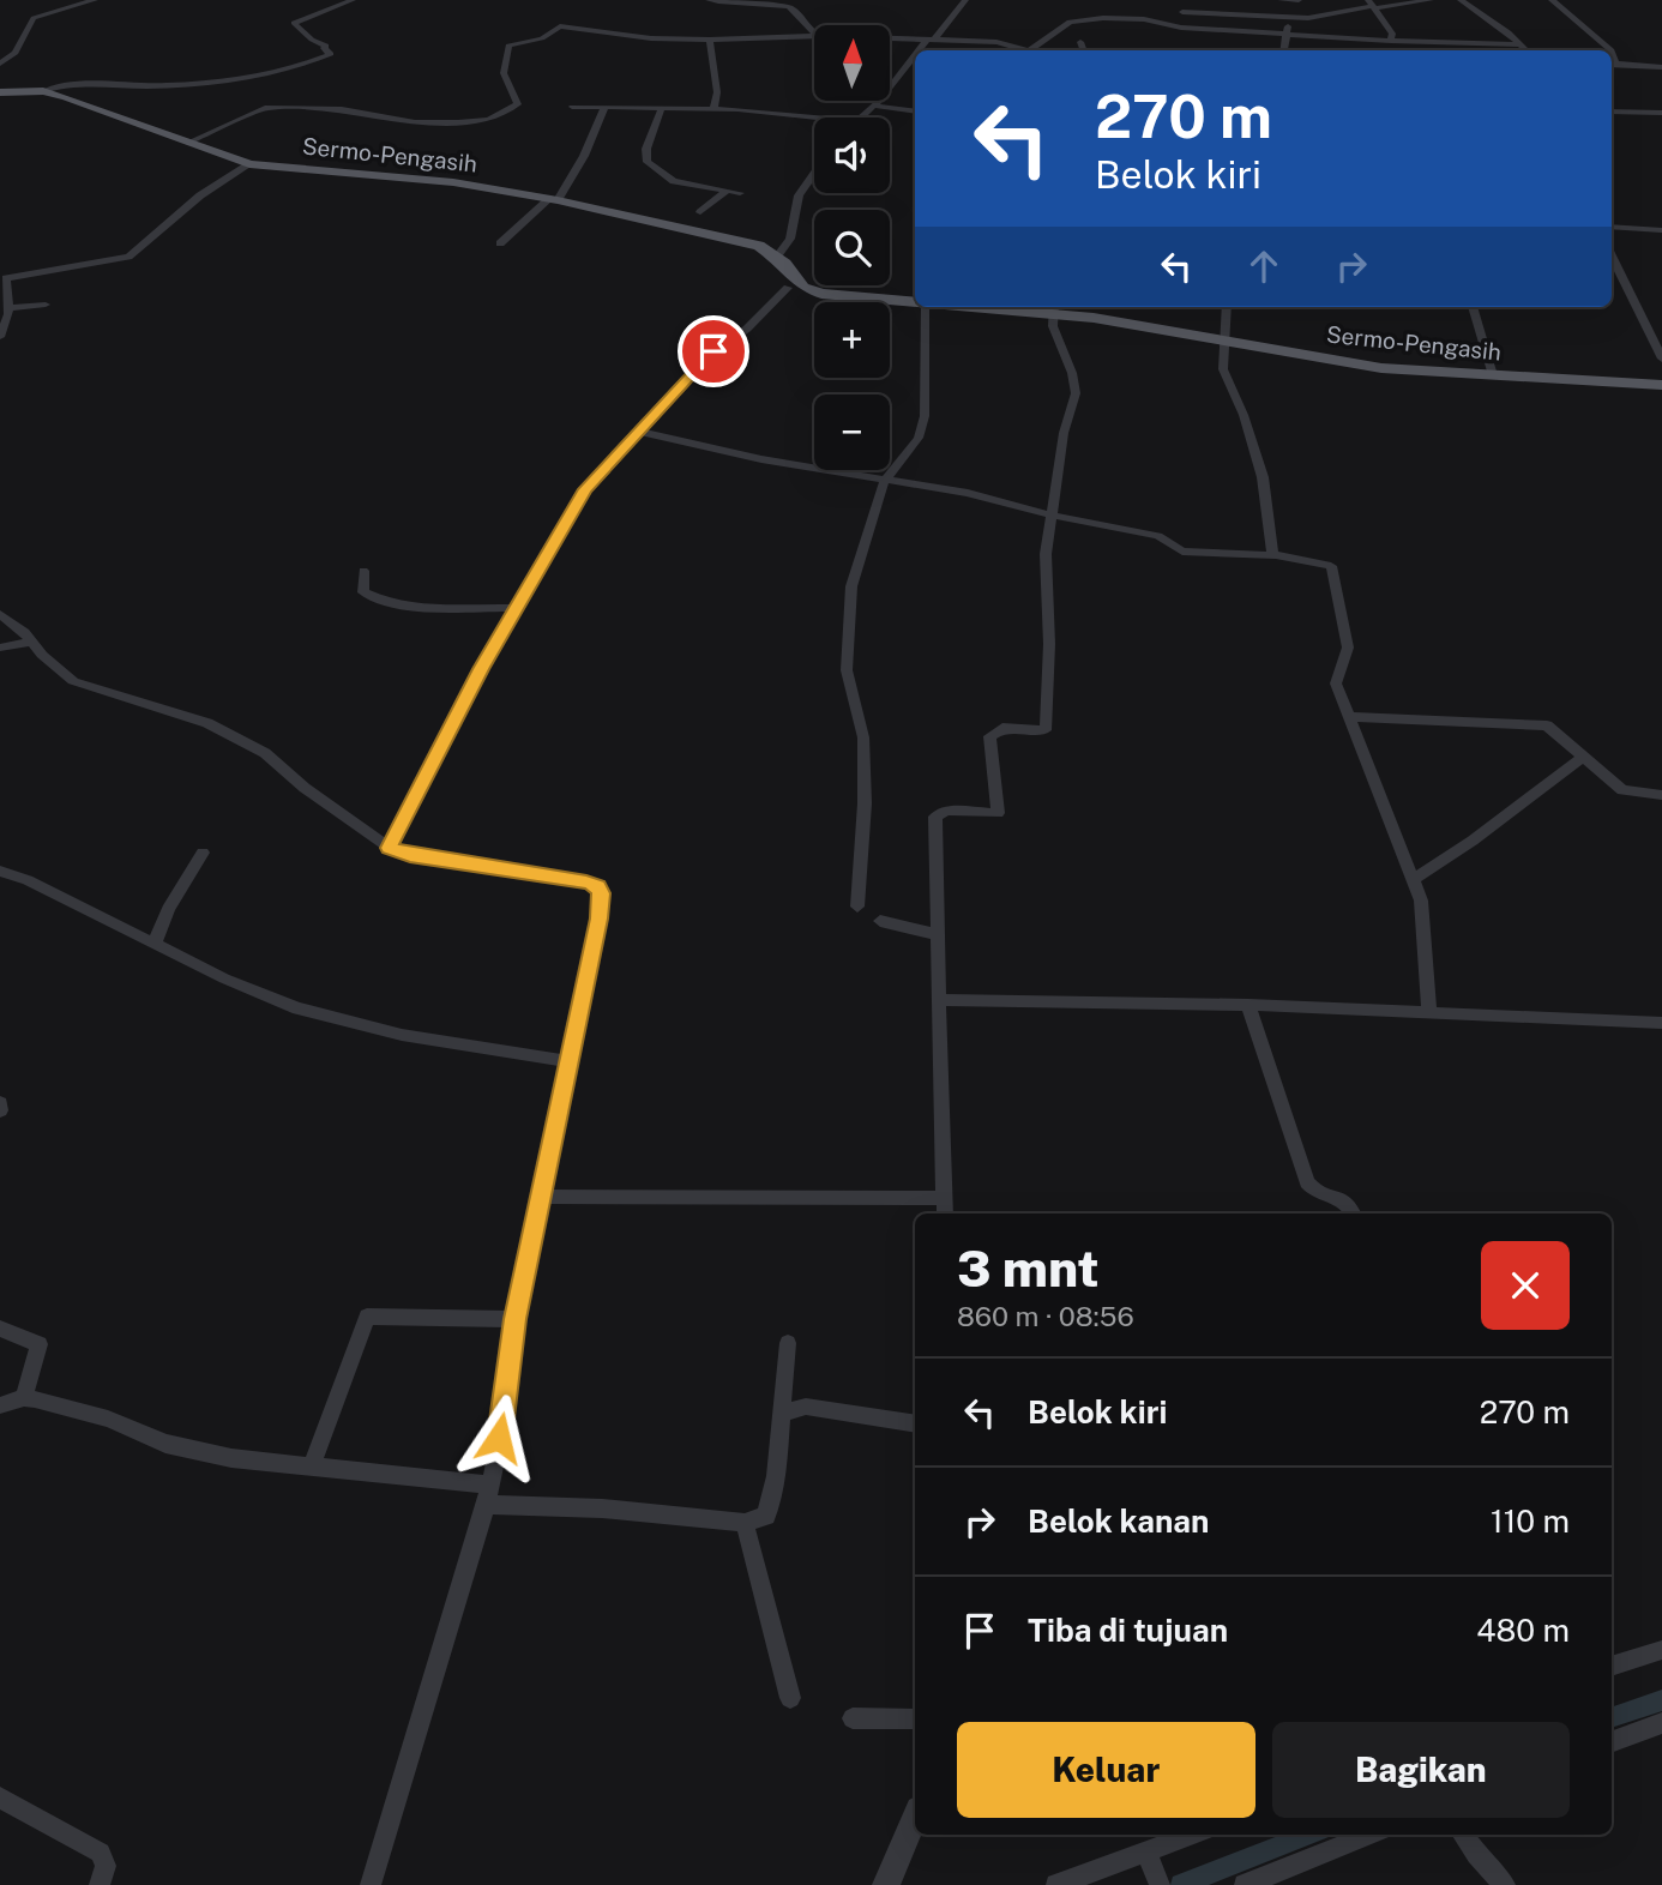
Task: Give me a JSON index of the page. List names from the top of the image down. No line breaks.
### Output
{"streets":{"main road":["Sermo-Pengasih"]},"north":"top","page":{"map_buttons":["+","−"],"turn":["270 m","Belok kiri"],"heading":["3 mnt","860 m · 08:56"],"list":[{"name":"Belok kiri","value":"270 m"},{"name":"Belok kanan","value":"110 m"},{"name":"Tiba di tujuan","value":"480 m"}],"buttons":["Keluar","Bagikan"]}}
